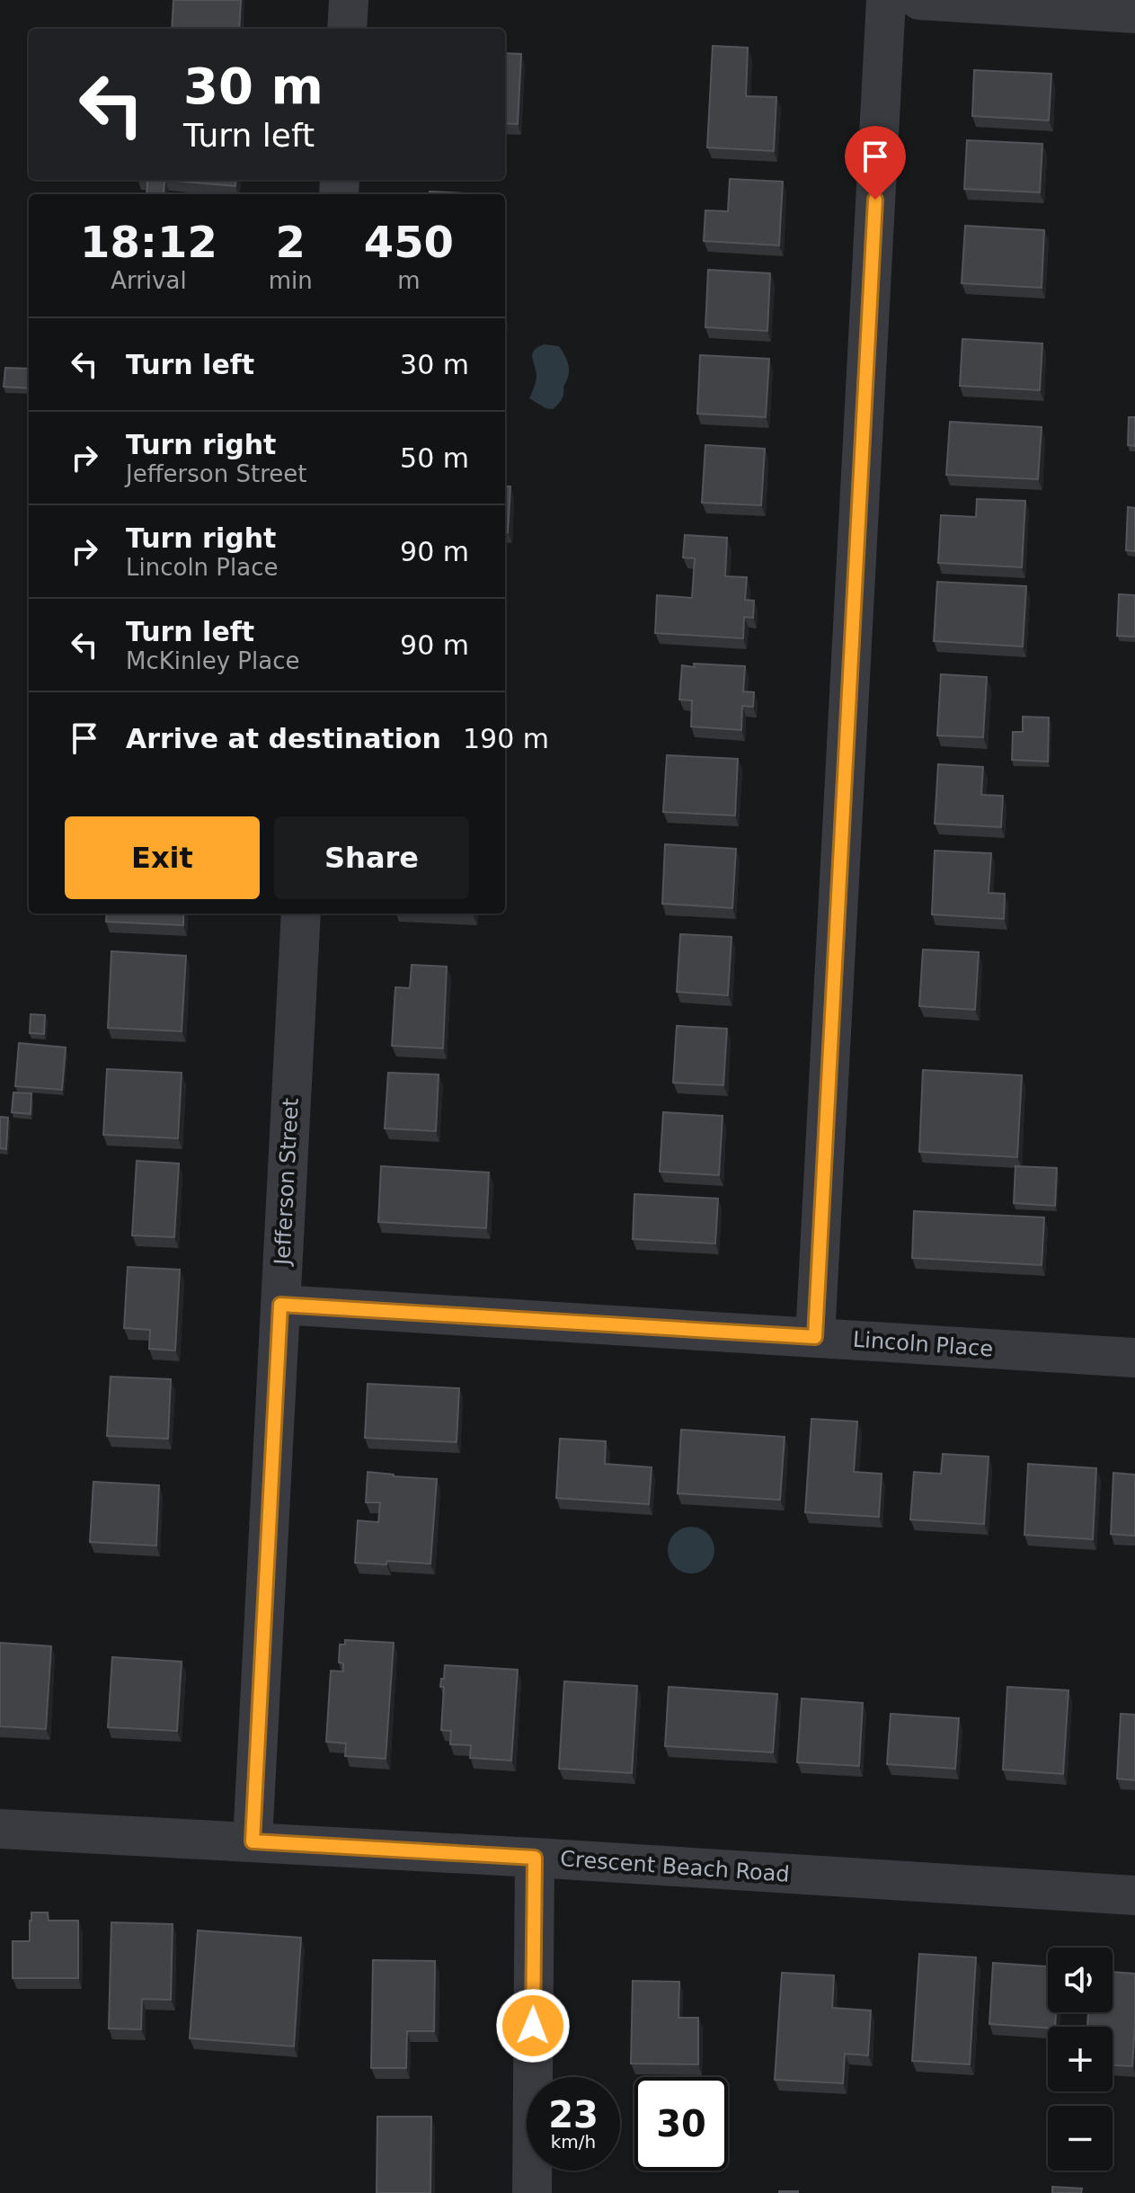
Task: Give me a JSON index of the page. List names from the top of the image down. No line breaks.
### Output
{"streets":{"street":["Jefferson Street","Lincoln Place","Crescent Beach Road"]},"crossings":[["Jefferson Street","Lincoln Place"],["Jefferson Street","Crescent Beach Road"]],"page":{"turn":["30 m","Turn left"],"eta":["18:12","Arrival","2","min","450","m"],"list":[{"name":"Turn left","value":"30 m"},{"name":"Turn right","note":"Jefferson Street","value":"50 m"},{"name":"Turn right","note":"Lincoln Place","value":"90 m"},{"name":"Turn left","note":"McKinley Place","value":"90 m"},{"name":"Arrive at destination","value":"190 m"}],"buttons":["Exit","Share"],"map_buttons":["+","−"],"speed":"23 km/h","limit":"30"}}
